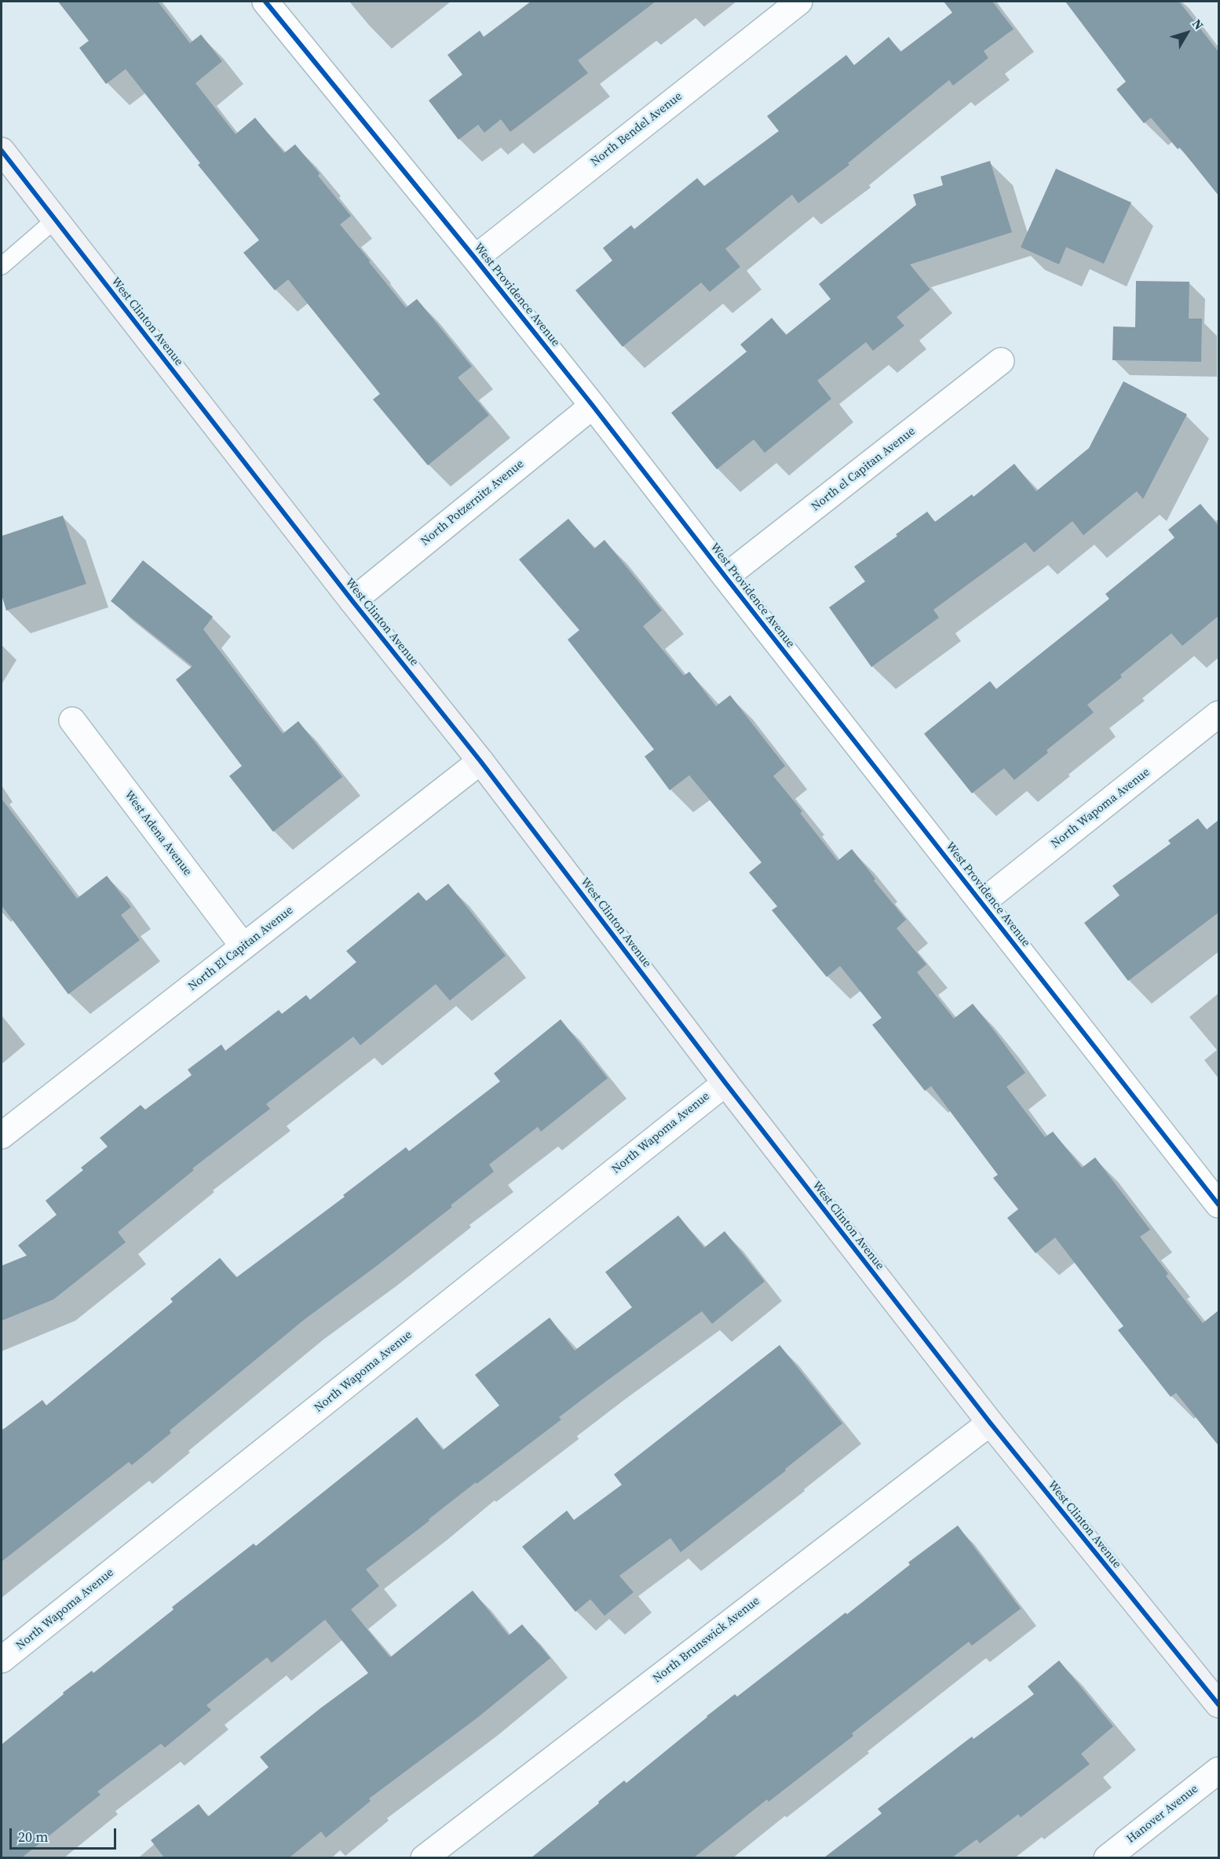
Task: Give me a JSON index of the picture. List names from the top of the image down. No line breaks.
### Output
{"streets":{"main road":["West Clinton Avenue"],"street":["North Bendel Avenue","West Providence Avenue","North el Capitan Avenue","North Potzernitz Avenue","North Wapoma Avenue","West Adena Avenue","North El Capitan Avenue","North Brunswick Avenue","Hanover Avenue"]},"crossings":[["North Bendel Avenue","West Providence Avenue"],["West Providence Avenue","North el Capitan Avenue"],["West Providence Avenue","North Potzernitz Avenue"],["West Providence Avenue","North Wapoma Avenue"],["West Clinton Avenue","North Potzernitz Avenue"],["West Clinton Avenue","North Wapoma Avenue"],["West Clinton Avenue","North El Capitan Avenue"],["West Clinton Avenue","North Brunswick Avenue"],["West Adena Avenue","North El Capitan Avenue"]],"scale_bar":"20 m","north":"top right"}
